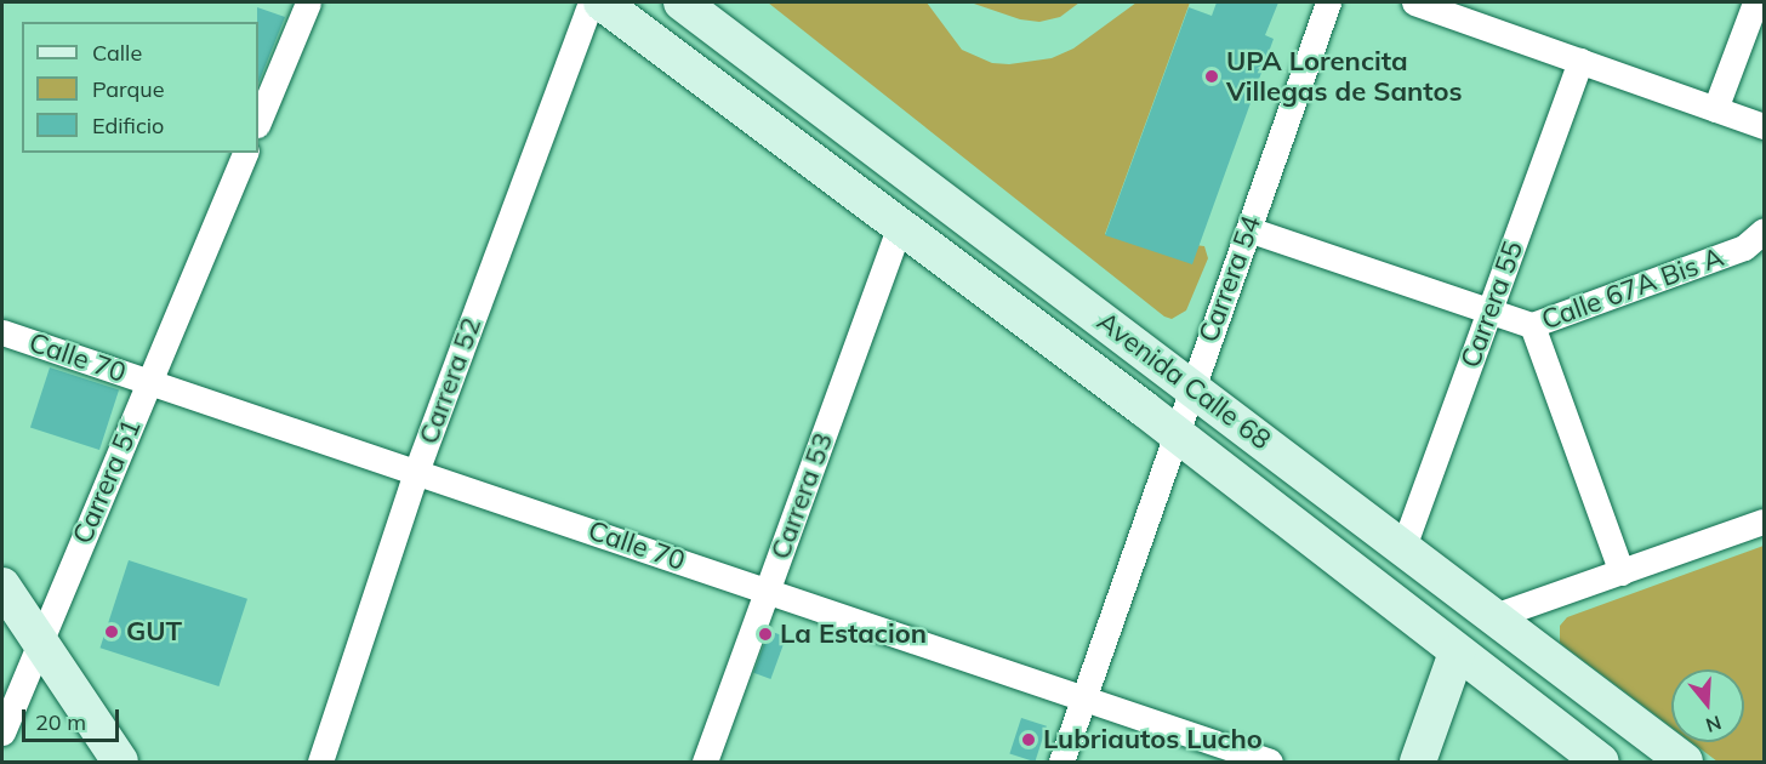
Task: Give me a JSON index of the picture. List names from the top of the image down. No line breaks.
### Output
{"streets":{"main road":["Avenida Calle 68"],"street":["Carrera 54","Calle 67A Bis A","Carrera 55","Calle 70","Carrera 52","Carrera 51","Carrera 53"]},"crossings":[["Carrera 54","Calle 67A Bis A"],["Carrera 54","Calle 70"],["Carrera 54","Avenida Calle 68"],["Calle 67A Bis A","Carrera 55"],["Carrera 55","Avenida Calle 68"],["Calle 70","Carrera 52"],["Calle 70","Carrera 51"],["Calle 70","Carrera 53"],["Avenida Calle 68","Carrera 53"]],"places":["UPA Lorencita Villegas de Santos","GUT","La Estacion","Lubriautos Lucho"],"legend":["Calle","Parque","Edificio"],"scale_bar":"20 m","north":"bottom"}
